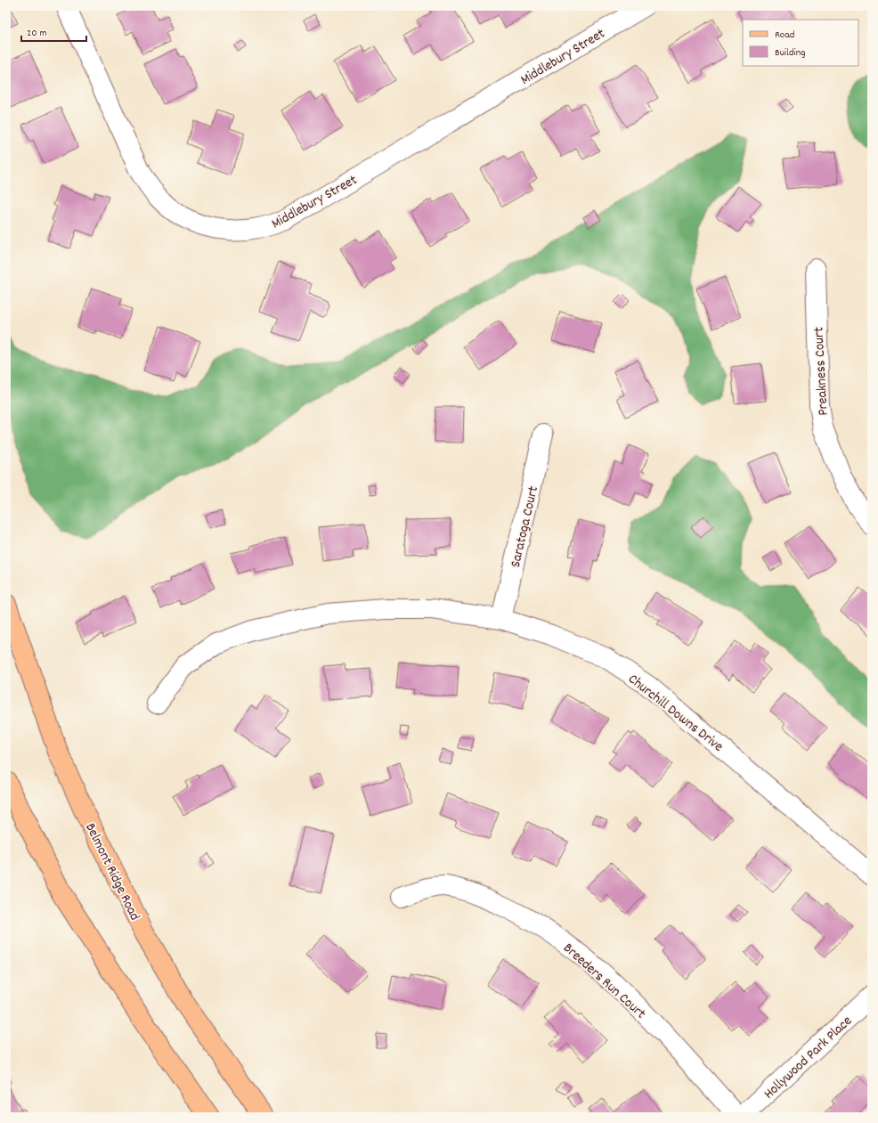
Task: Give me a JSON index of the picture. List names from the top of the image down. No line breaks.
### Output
{"streets":{"main road":["Belmont Ridge Road"],"street":["Middlebury Street","Preakness Court","Saratoga Court","Churchill Downs Drive","Breeders Run Court","Hollywood Park Place"]},"crossings":[["Saratoga Court","Churchill Downs Drive"]],"legend":["Road","Building"],"scale_bar":"20 m"}
